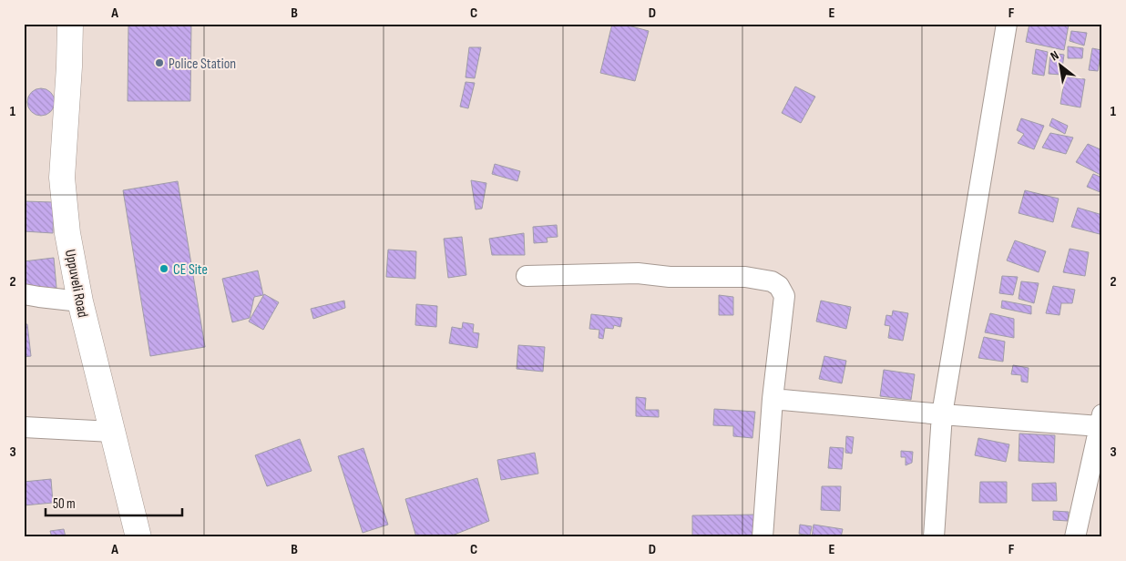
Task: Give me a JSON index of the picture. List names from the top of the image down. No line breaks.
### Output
{"streets":{"main road":["Uppuveli Road"]},"places":["Police Station","CE Site"],"scale_bar":"50 m","north":"top left","grid":{"columns":["A","B","C","D","E","F"],"rows":["1","2","3"]}}
